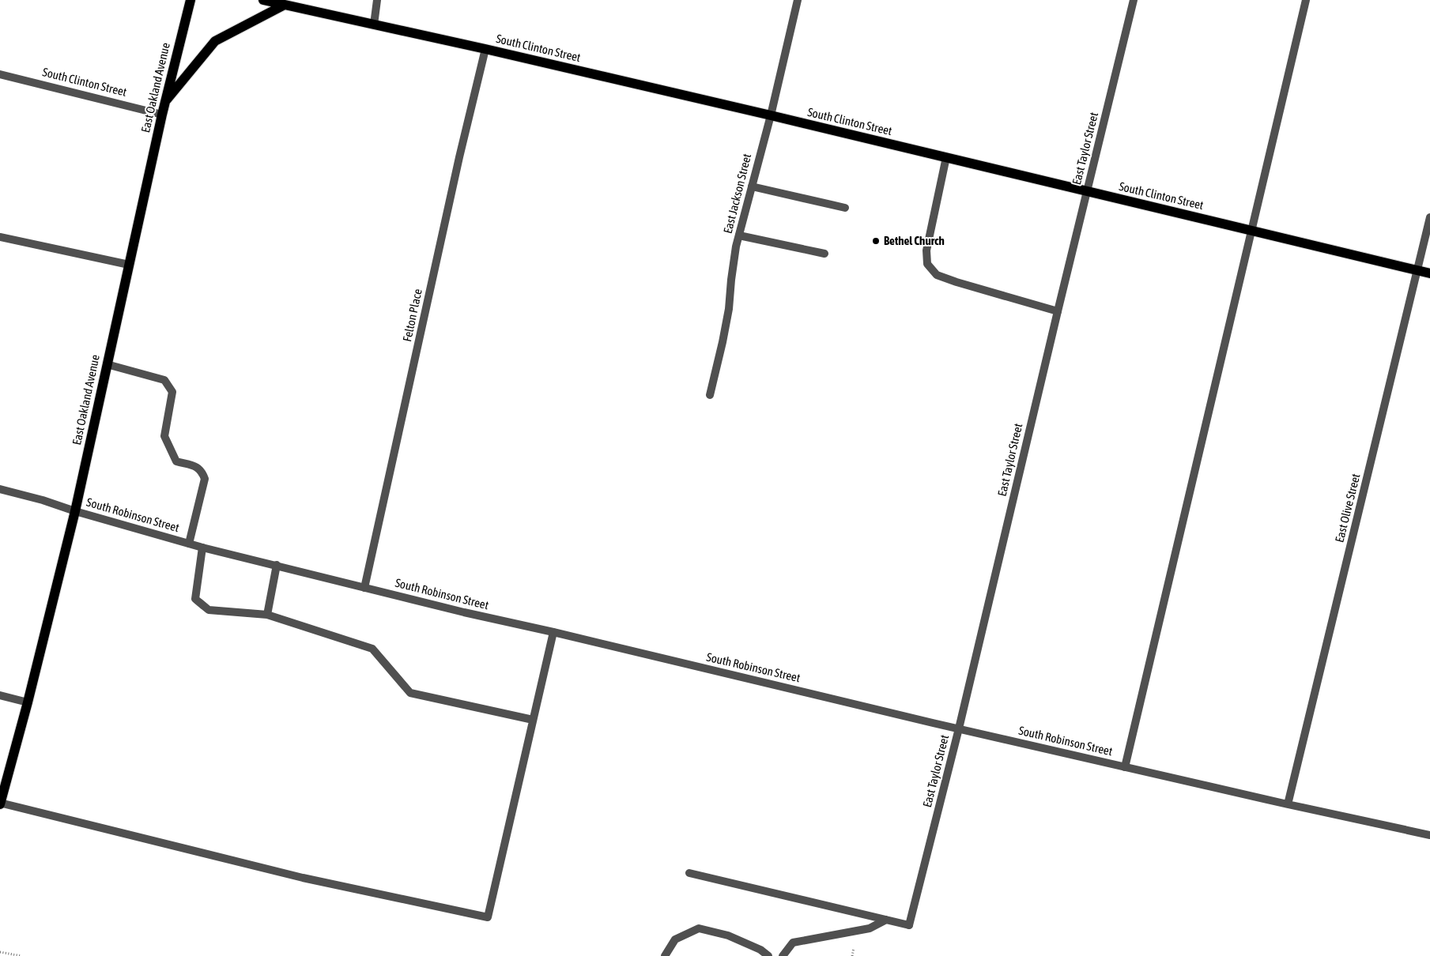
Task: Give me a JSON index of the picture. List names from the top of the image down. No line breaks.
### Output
{"streets":{"main road":["South Clinton Street","East Oakland Avenue"],"street":["East Taylor Street","East Jackson Street","Felton Place","East Olive Street","South Robinson Street"]},"crossings":[["South Clinton Street","East Oakland Avenue"],["South Clinton Street","East Taylor Street"],["South Clinton Street","East Jackson Street"],["South Clinton Street","Felton Place"],["South Clinton Street","East Olive Street"],["East Oakland Avenue","South Robinson Street"],["East Taylor Street","South Robinson Street"],["Felton Place","South Robinson Street"],["East Olive Street","South Robinson Street"]],"places":["Bethel Church"]}
